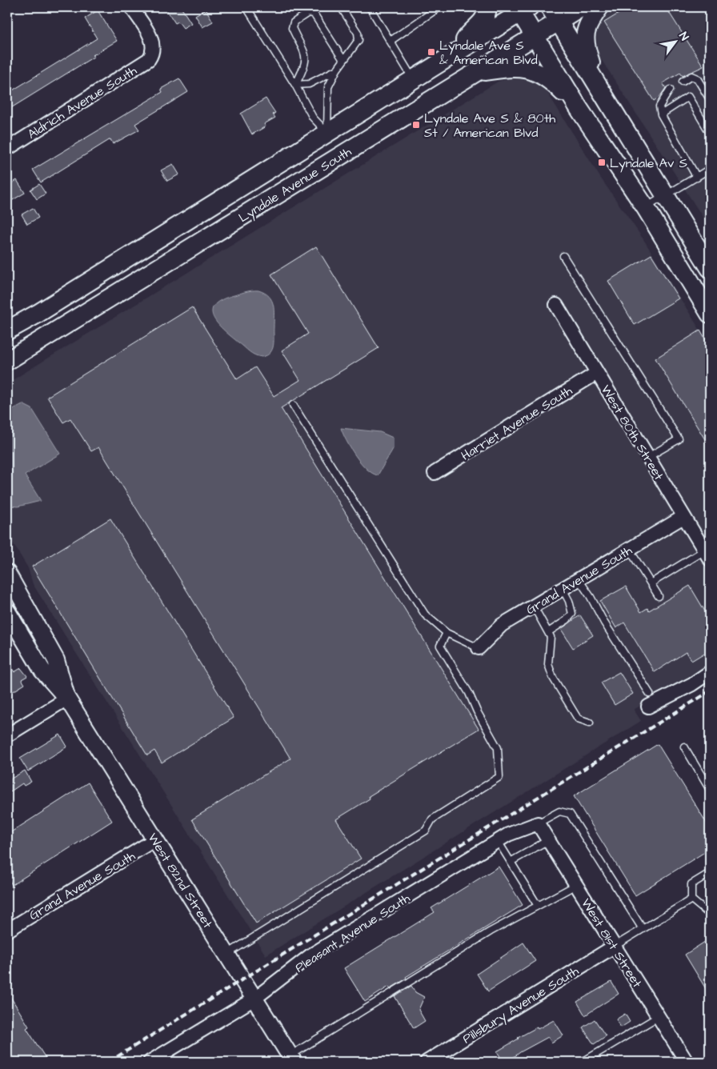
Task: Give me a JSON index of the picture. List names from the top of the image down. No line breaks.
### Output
{"streets":{"main road":["Lyndale Avenue South"],"street":["Aldrich Avenue South","Harriet Avenue South","West 80th Street","Grand Avenue South","West 82nd Street","Pleasant Avenue South","West 81st Street","Pillsbury Avenue South"]},"crossings":[["Harriet Avenue South","West 80th Street"],["West 80th Street","Grand Avenue South"],["Grand Avenue South","West 82nd Street"],["West 82nd Street","Pleasant Avenue South"],["Pleasant Avenue South","West 81st Street"],["West 81st Street","Pillsbury Avenue South"]],"places":{"transit":["Lyndale Ave S & American Blvd","Lyndale Ave S & 80th St / American Blvd","Lyndale Av S"]},"north":"top right"}
